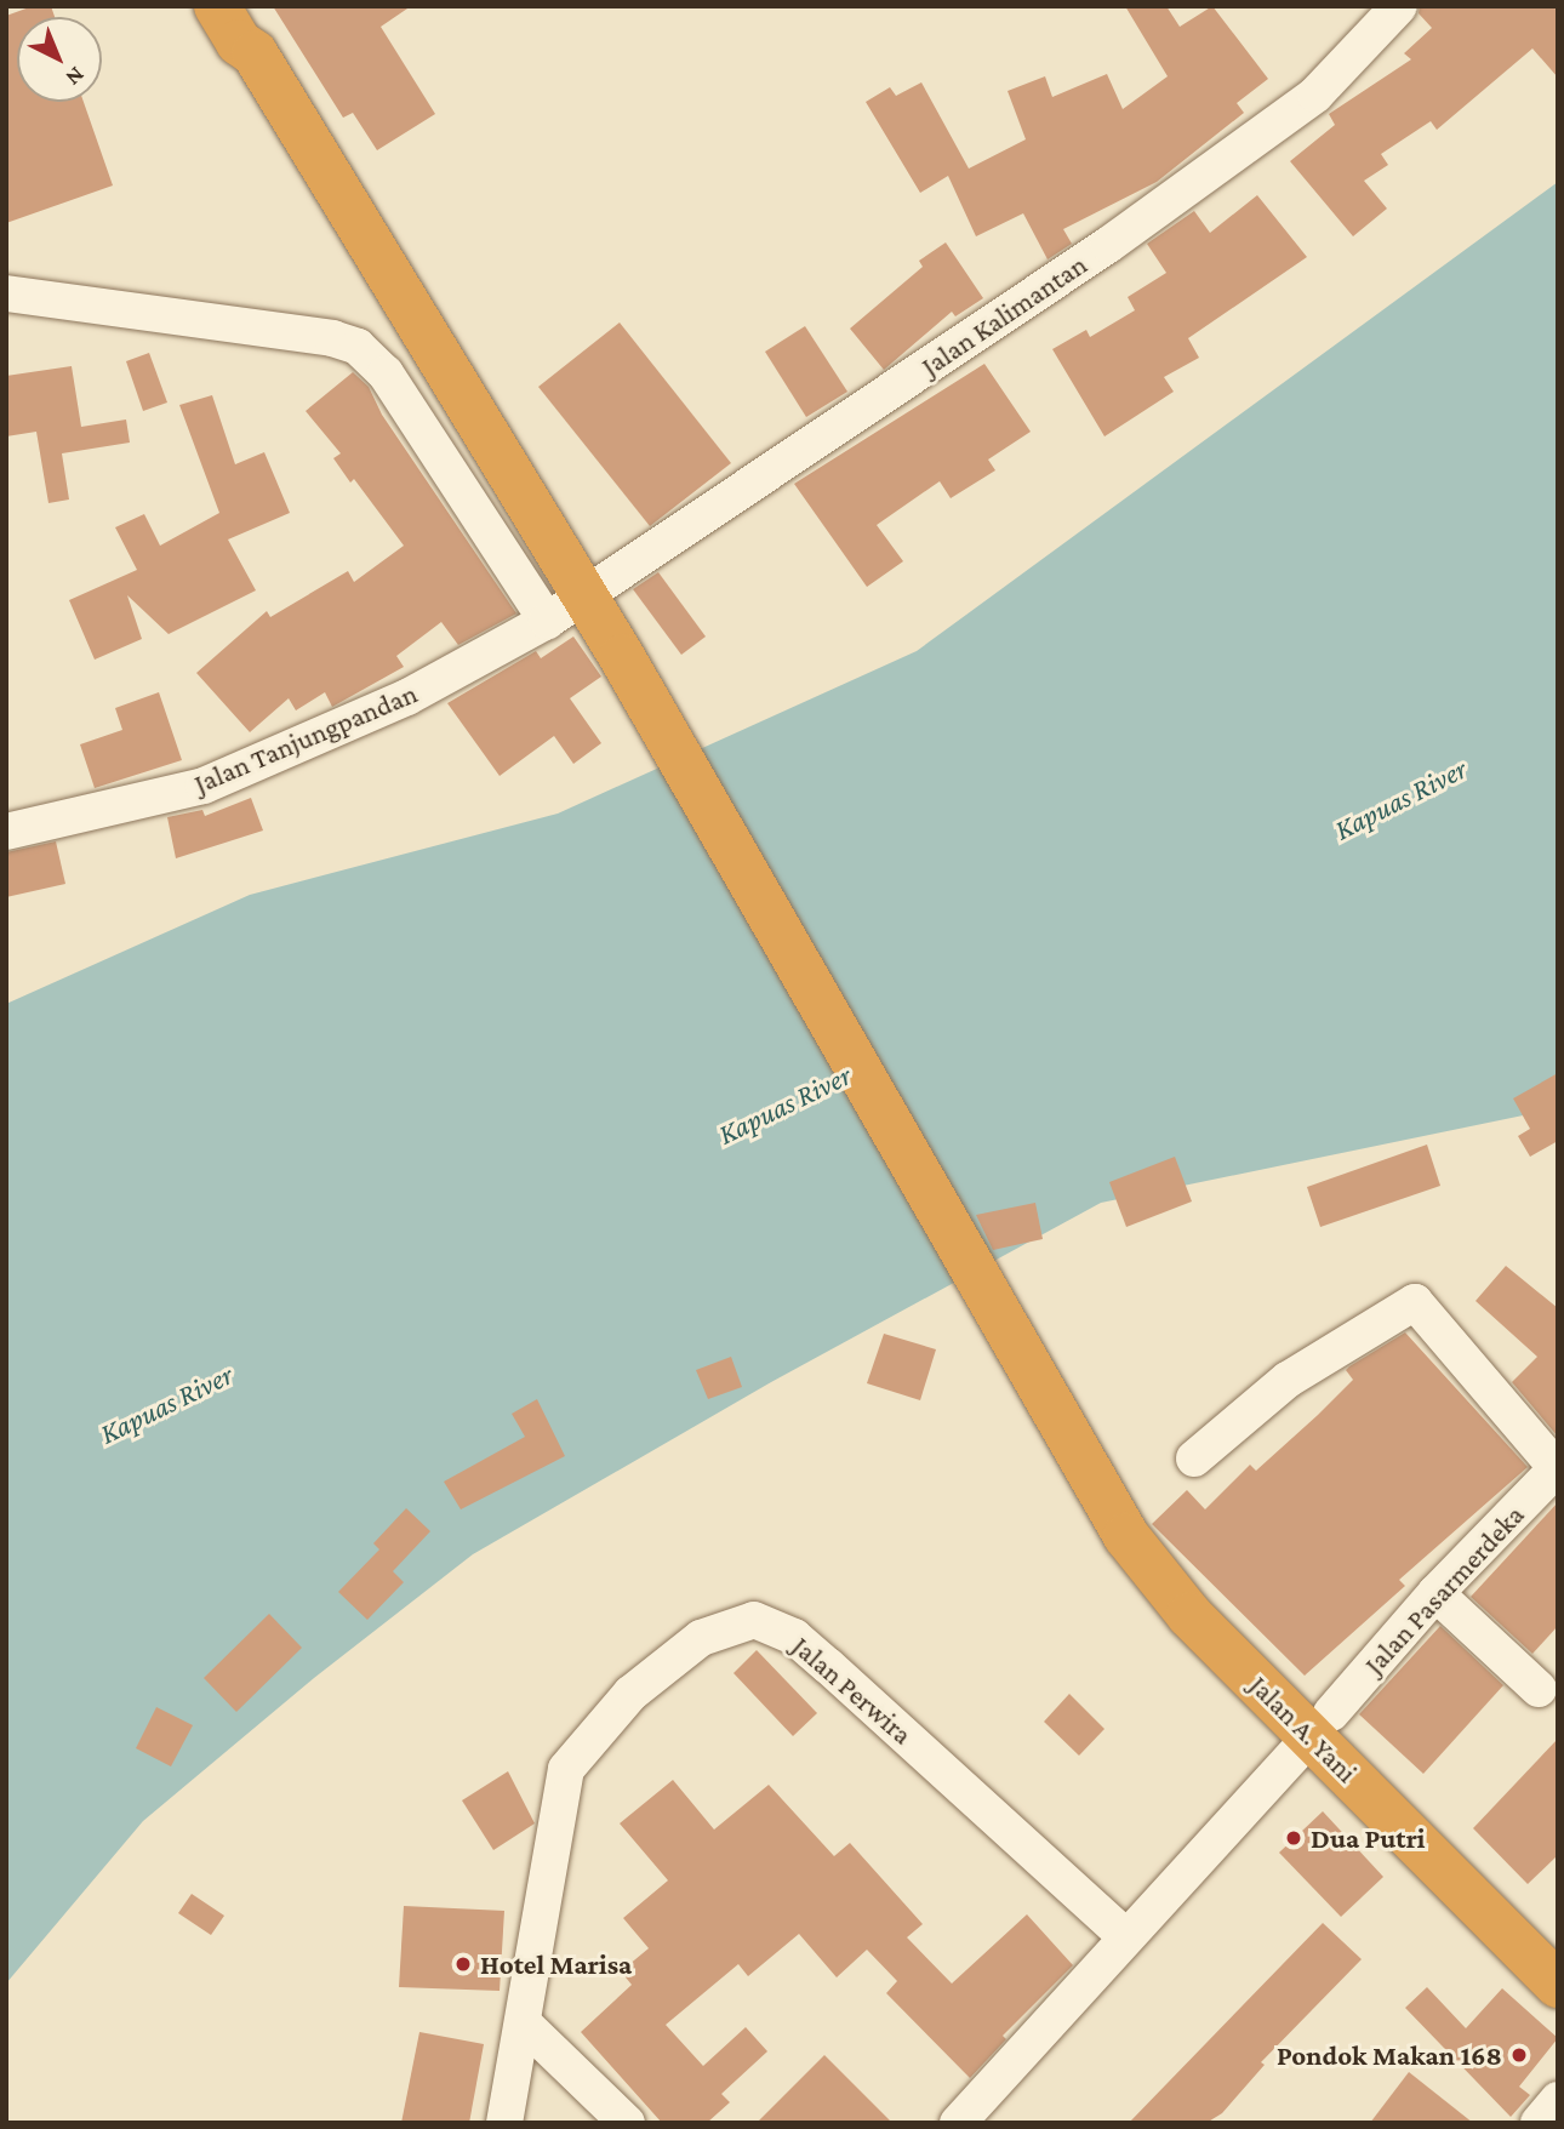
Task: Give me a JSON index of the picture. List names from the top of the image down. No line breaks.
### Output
{"streets":{"highway":["Jalan A. Yani"],"street":["Jalan Kalimantan","Jalan Tanjungpandan","Jalan Pasarmerdeka","Jalan Perwira"]},"crossings":[["Jalan Kalimantan","Jalan Tanjungpandan"],["Jalan Kalimantan","Jalan A. Yani"],["Jalan Tanjungpandan","Jalan A. Yani"]],"water":["Kapuas River"],"places":["Dua Putri","Hotel Marisa","Pondok Makan 168"],"north":"bottom right"}
